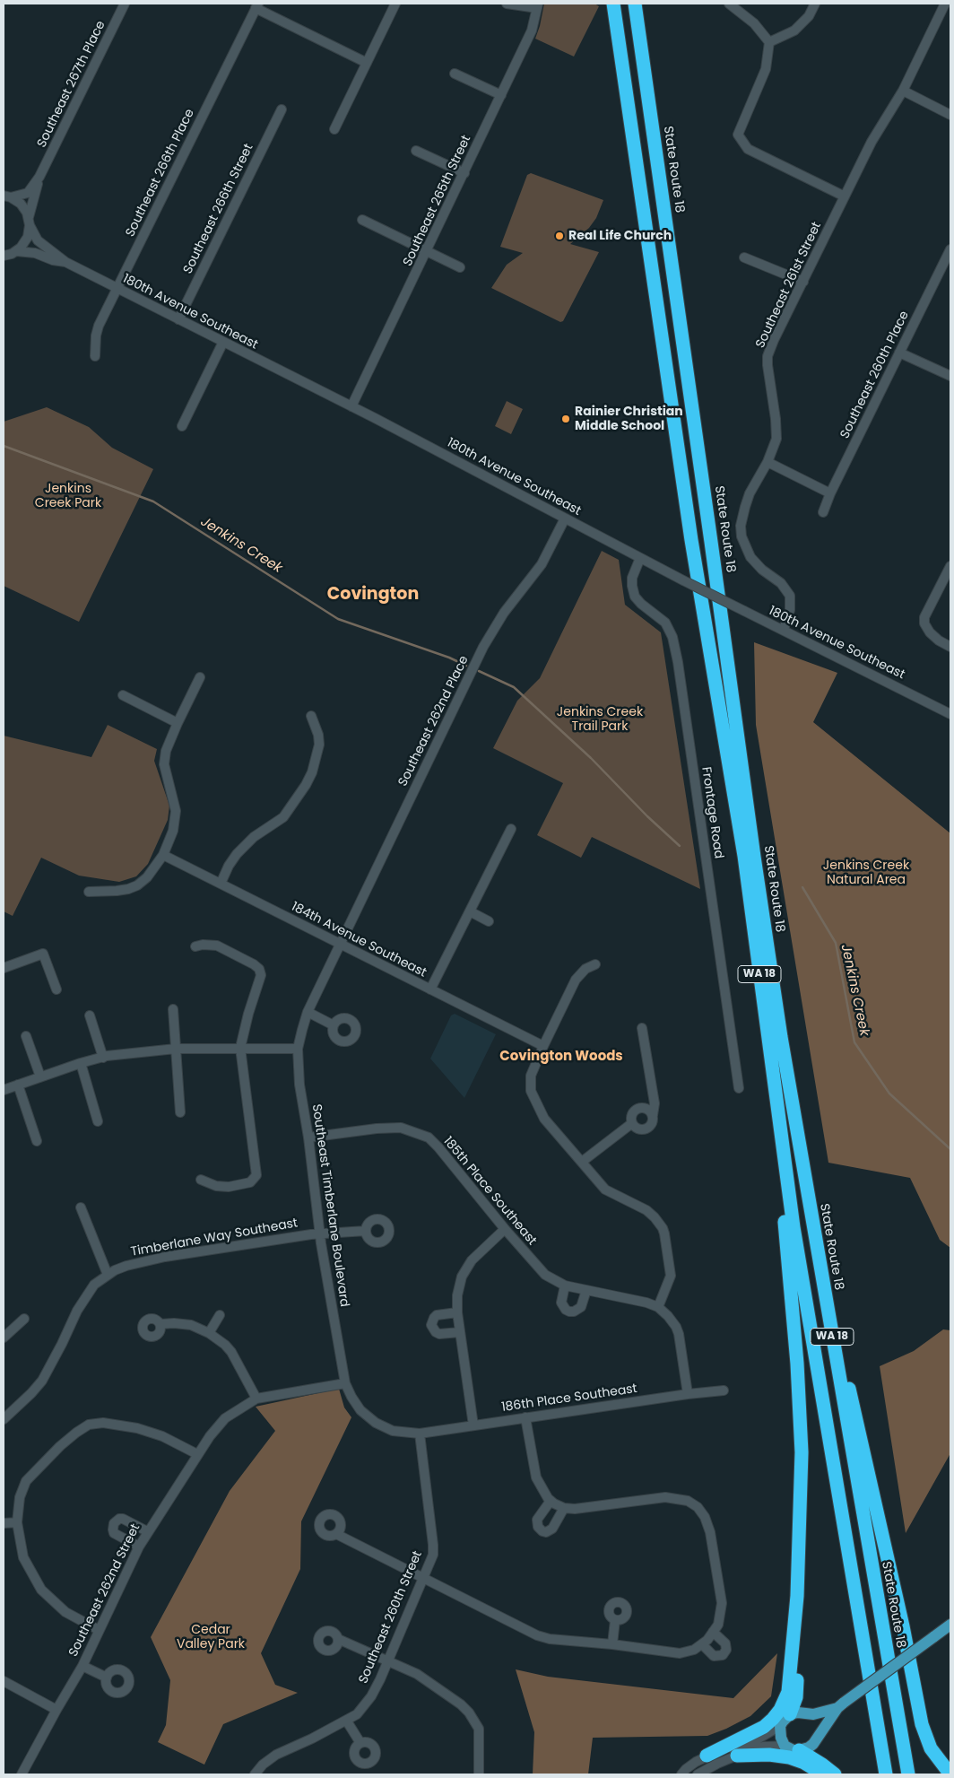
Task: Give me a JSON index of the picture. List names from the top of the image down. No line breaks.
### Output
{"streets":{"highway":["State Route 18","WA 18"],"street":["Southeast 267th Place","Southeast 266th Place","Southeast 265th Street","Southeast 266th Street","Southeast 261st Street","180th Avenue Southeast","Southeast 260th Place","Southeast 262nd Place","Frontage Road","184th Avenue Southeast","185th Place Southeast","Southeast Timberlane Boulevard","Timberlane Way Southeast","186th Place Southeast","Southeast 262nd Street","Southeast 260th Street"]},"crossings":[["Southeast 267th Place","180th Avenue Southeast"],["Southeast 266th Place","180th Avenue Southeast"],["Southeast 265th Street","180th Avenue Southeast"],["Southeast 266th Street","180th Avenue Southeast"],["Southeast 261st Street","180th Avenue Southeast"],["180th Avenue Southeast","Southeast 262nd Place"],["180th Avenue Southeast","Frontage Road"],["Southeast 262nd Place","184th Avenue Southeast"],["Southeast 262nd Place","Southeast Timberlane Boulevard"],["184th Avenue Southeast","Southeast Timberlane Boulevard"],["185th Place Southeast","Southeast Timberlane Boulevard"],["Southeast Timberlane Boulevard","Timberlane Way Southeast"],["Southeast Timberlane Boulevard","186th Place Southeast"],["Southeast Timberlane Boulevard","Southeast 262nd Street"],["Southeast Timberlane Boulevard","Southeast 260th Street"],["186th Place Southeast","Southeast 260th Street"]],"districts":["Covington","Covington Woods"],"water":["Jenkins Creek"],"parks":["Jenkins Creek Park","Jenkins Creek Trail Park","Jenkins Creek Natural Area","Cedar Valley Park"],"places":["Real Life Church","Rainier Christian Middle School"]}
